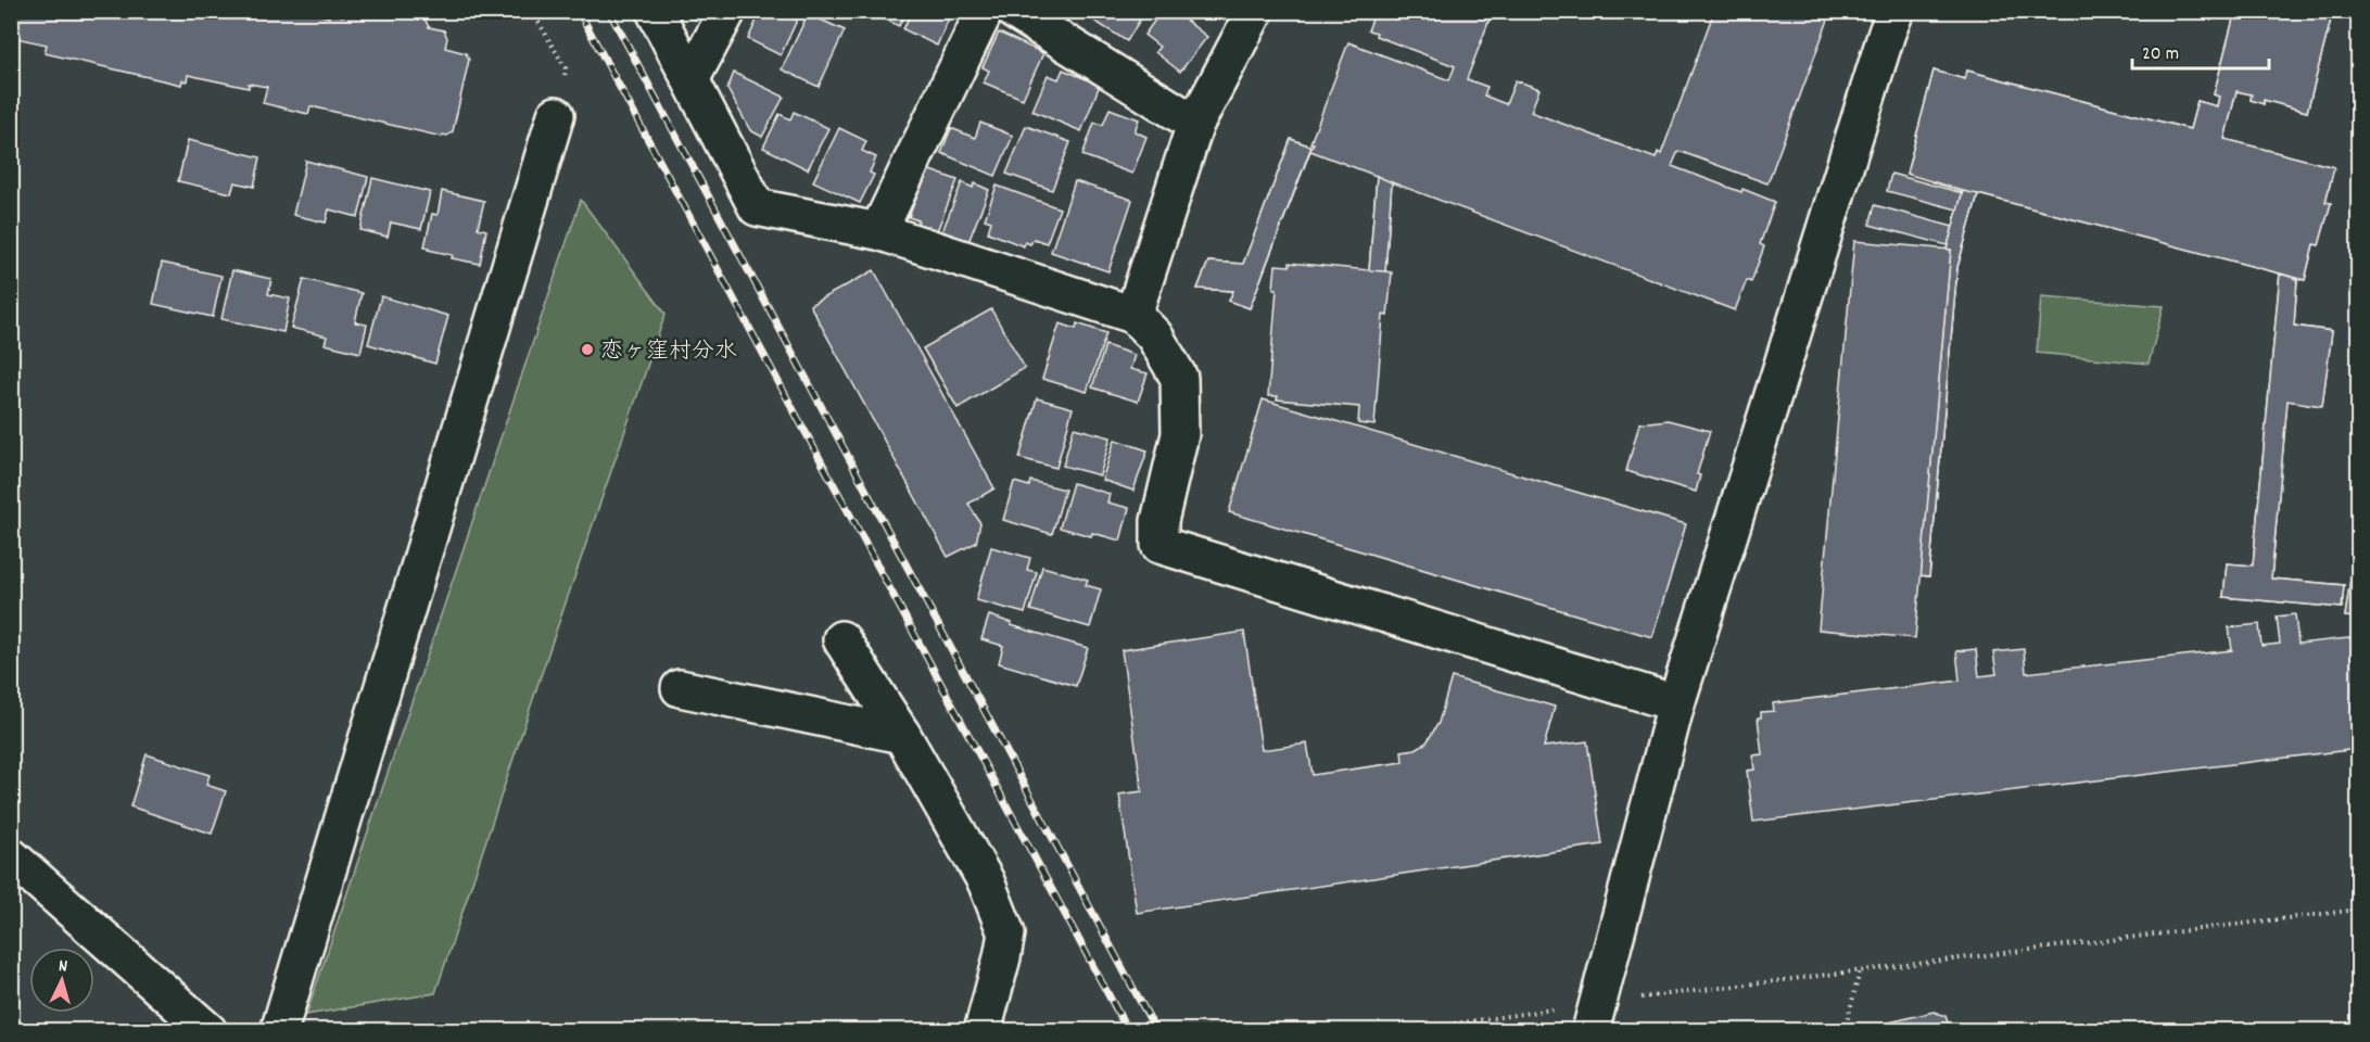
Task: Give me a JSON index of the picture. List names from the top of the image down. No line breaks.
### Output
{"places":["恋ヶ窪村分水"],"scale_bar":"20 m","north":"top"}
